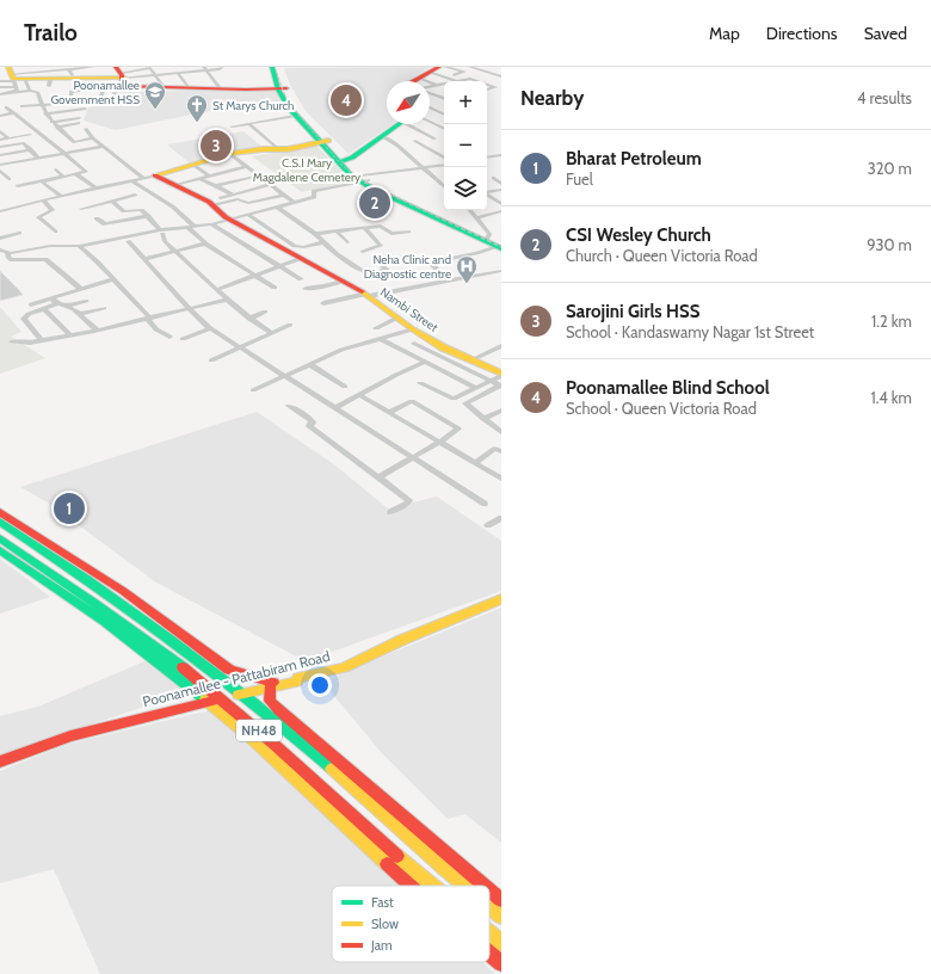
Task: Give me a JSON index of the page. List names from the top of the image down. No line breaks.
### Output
{"streets":{"main road":["Nambi Street","Poonamallee - Pattabiram Road","NH48"]},"crossings":[["Poonamallee - Pattabiram Road","NH48"]],"parks":["C.S.I Mary Magdalene Cemetery"],"places":{"school or university":["Poonamallee Government HSS"],"church":["St Marys Church"],"hospital":["Neha Clinic and Diagnostic centre"]},"legend":["Fast","Slow","Jam"],"north":"bottom left","page":{"header":"Trailo","nav":["Map","Directions","Saved"],"heading":["Nearby","4 results"],"map_buttons":["+","−"],"pins":["4","3","2","1"],"list":[{"mark":"1","name":"Bharat Petroleum","note":"Fuel","value":"320 m"},{"mark":"2","name":"CSI Wesley Church","note":"Church · Queen Victoria Road","value":"930 m"},{"mark":"3","name":"Sarojini Girls HSS","note":"School · Kandaswamy Nagar 1st Street","value":"1.2 km"},{"mark":"4","name":"Poonamallee Blind School","note":"School · Queen Victoria Road","value":"1.4 km"}]}}
